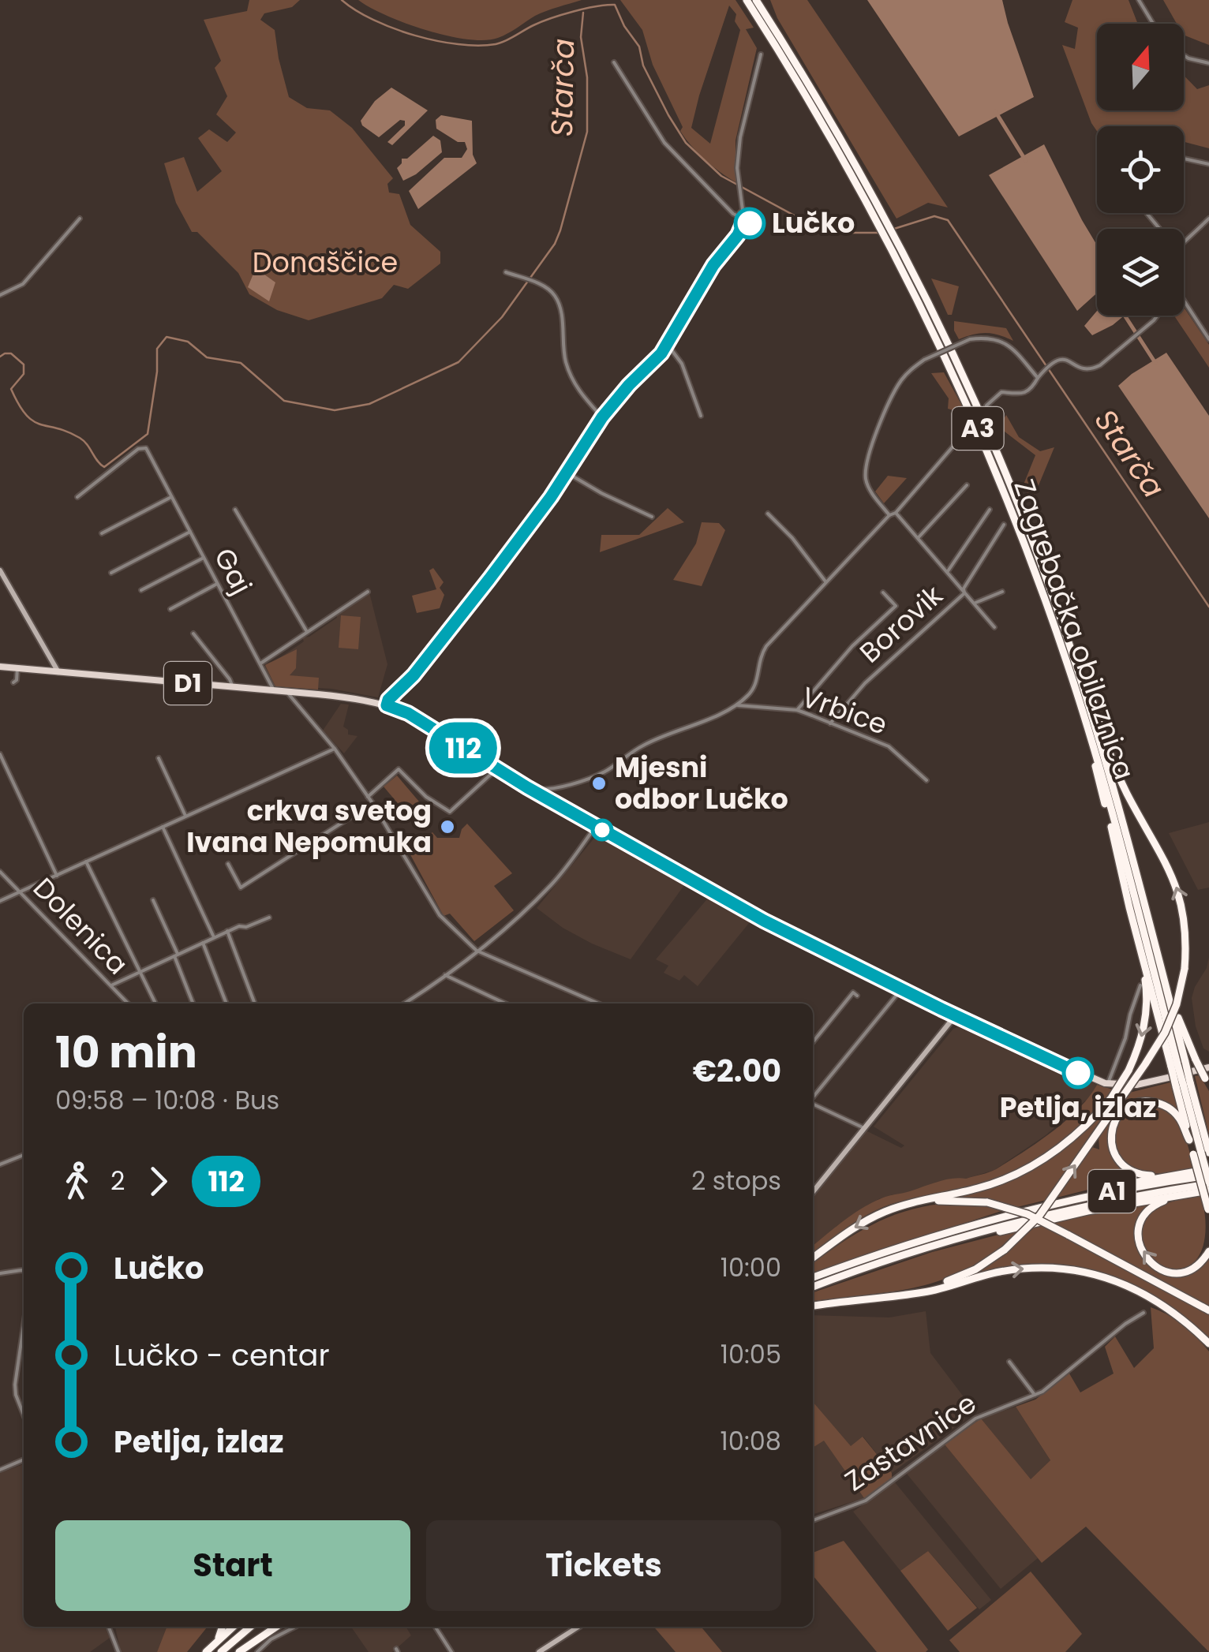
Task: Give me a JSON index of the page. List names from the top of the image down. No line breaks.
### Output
{"streets":{"highway":["A3","Zagrebačka obilaznica","A1"],"main road":["D1"],"street":["Gaj","Borovik","Vrbice","Dolenica","Zastavnice"]},"crossings":[["Gaj","D1"],["Borovik","Vrbice"],["Zagrebačka obilaznica","A1"]],"water":["Starča"],"parks":["Donaščice"],"places":["Lučko","Mjesni odbor Lučko","crkva svetog Ivana Nepomuka","Petlja, izlaz"],"lines":["bus line 112"],"north":"top","page":{"on_map":"112","heading":["10 min","09:58 – 10:08 · Bus","€2.00"],"legs":["2","112","2 stops"],"list":[{"name":"Lučko","value":"10:00"},{"name":"Lučko - centar","value":"10:05"},{"name":"Petlja, izlaz","value":"10:08"}],"buttons":["Start","Tickets"]}}
